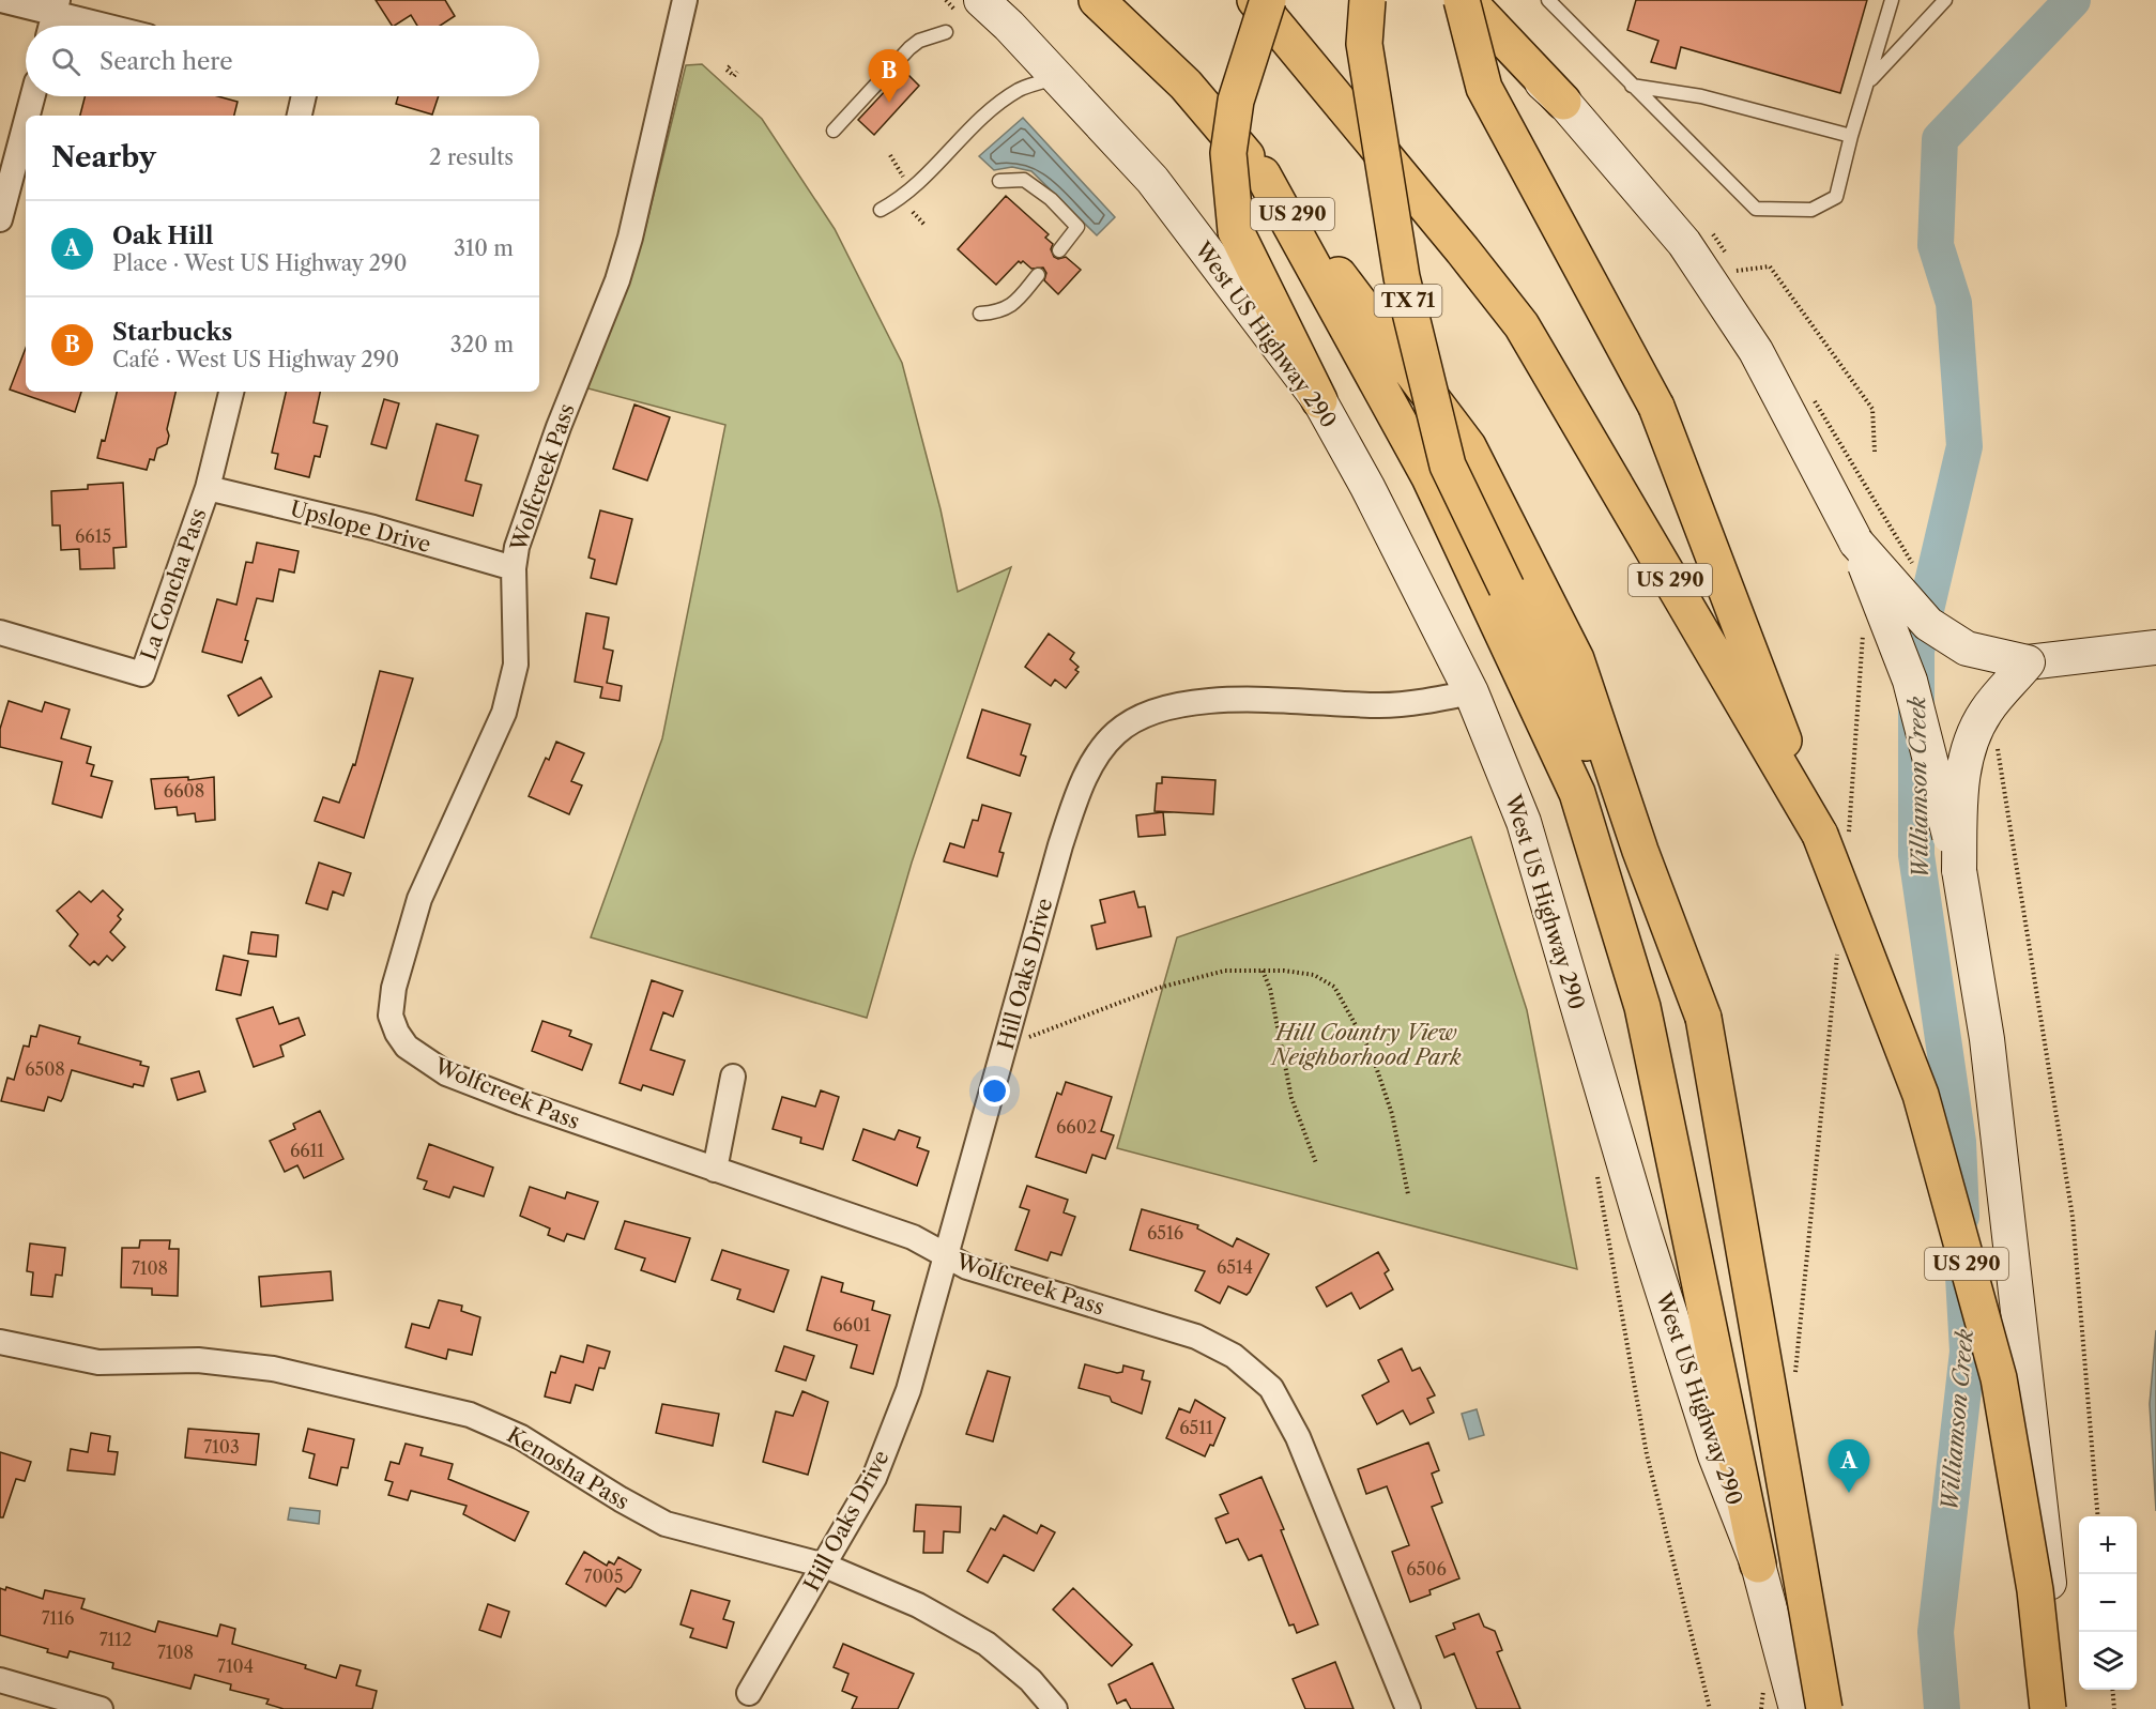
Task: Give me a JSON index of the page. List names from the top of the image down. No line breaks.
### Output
{"streets":{"main road":["US 290","TX 71","West US Highway 290"],"street":["Wolfcreek Pass","Upslope Drive","La Concha Pass","Hill Oaks Drive","Kenosha Pass"]},"crossings":[["US 290","TX 71"],["West US Highway 290","Hill Oaks Drive"],["Wolfcreek Pass","Upslope Drive"],["Wolfcreek Pass","Hill Oaks Drive"],["Upslope Drive","La Concha Pass"],["Hill Oaks Drive","Kenosha Pass"]],"water":["Williamson Creek"],"parks":["Hill Country View Neighborhood Park"],"house_numbers":["6615","6608","6508","6602","6611","6516","6514","7108","6601","6511","7103","6506","7005","7116","7112","7108","7104"],"page":{"search":"Search here","pins":["B","A"],"heading":["Nearby","2 results"],"list":[{"mark":"A","name":"Oak Hill","note":"Place · West US Highway 290","value":"310 m"},{"mark":"B","name":"Starbucks","note":"Café · West US Highway 290","value":"320 m"}],"map_buttons":["+","−"]}}
